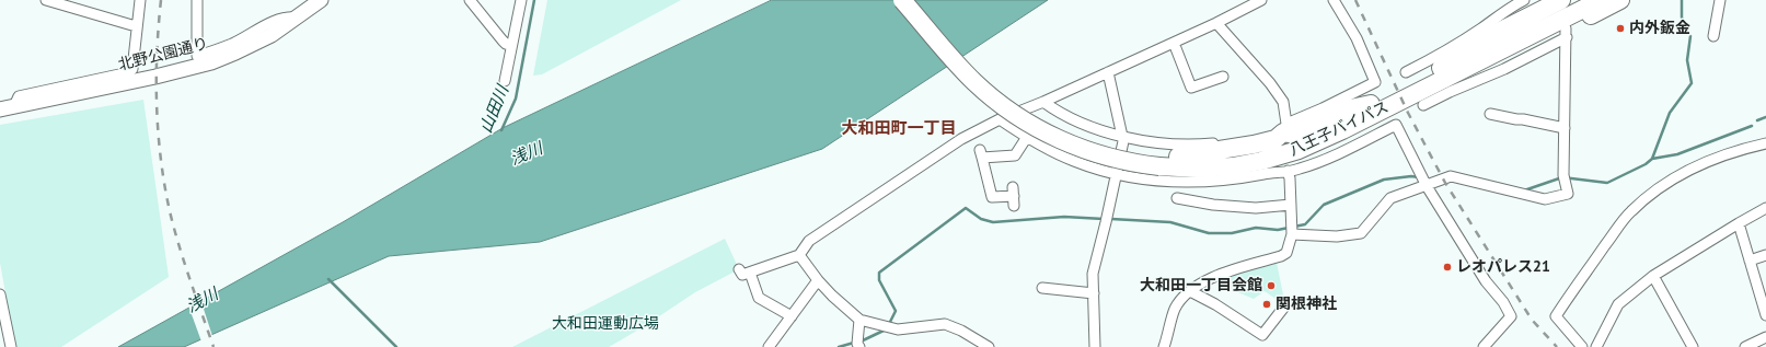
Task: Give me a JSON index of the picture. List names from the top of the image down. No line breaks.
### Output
{"streets":{"highway":["八王子バイパス"],"street":["北野公園通り"]},"districts":["大和田町一丁目"],"water":["山田川","浅川"],"parks":["大和田運動広場"],"places":["内外鈑金","レオパレス21","大和田一丁目会館","関根神社"]}
